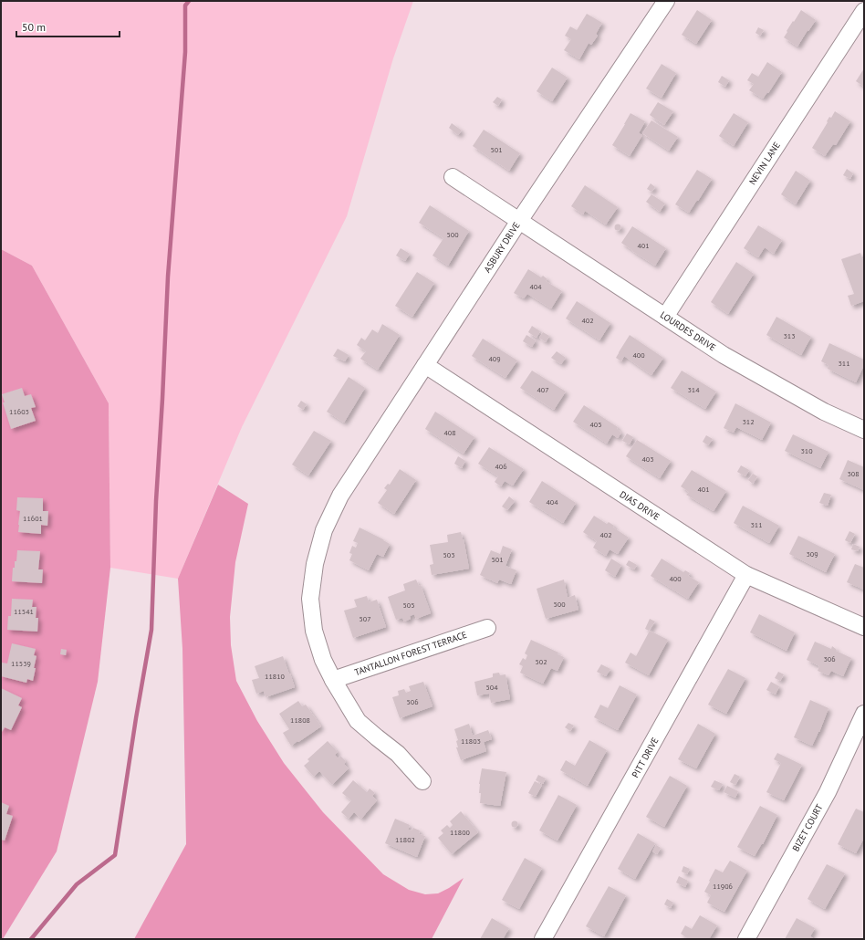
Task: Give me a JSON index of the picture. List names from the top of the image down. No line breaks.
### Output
{"streets":{"street":["NEVIN LANE","ASBURY DRIVE","LOURDES DRIVE","DIAS DRIVE","TANTALLON FOREST TERRACE","PITT DRIVE","BIZET COURT"]},"crossings":[["NEVIN LANE","LOURDES DRIVE"],["ASBURY DRIVE","LOURDES DRIVE"],["ASBURY DRIVE","DIAS DRIVE"],["ASBURY DRIVE","TANTALLON FOREST TERRACE"],["DIAS DRIVE","PITT DRIVE"]],"house_numbers":["501","500","401","404","402","313","400","409","311","407","314","11603","312","405","408","310","403","406","308","401","404","11601","311","402","309","503","501","400","500","505","11541","507","306","502","11539","11810","504","506","11808","11803","11800","11802","11906"],"scale_bar":"50 m"}
